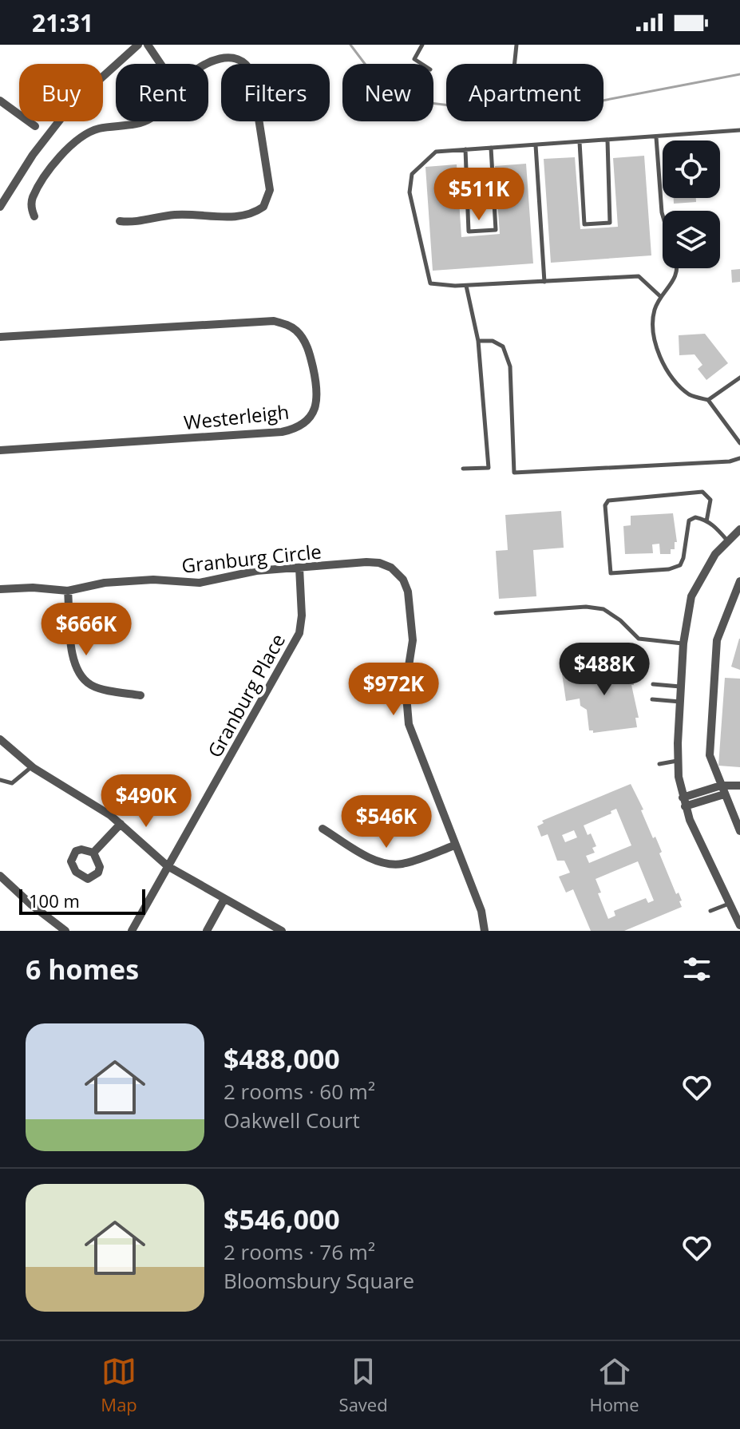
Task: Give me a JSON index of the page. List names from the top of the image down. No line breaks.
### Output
{"streets":{"street":["Westerleigh","Granburg Circle","Granburg Place"]},"crossings":[["Granburg Circle","Granburg Place"]],"scale_bar":"100 m","page":{"status":"21:31","chip":["Buy","Rent","Filters","New","Apartment"],"price":["$511K","$666K","$488K","$972K","$490K","$546K"],"scale":"100 m","heading":"6 homes","list":[{"name":"$488,000","note":"2 rooms · 60 m² · Oakwell Court"},{"name":"$546,000","note":"2 rooms · 76 m² · Bloomsbury Square"}],"tabs":["Map","Saved","Home"]}}
